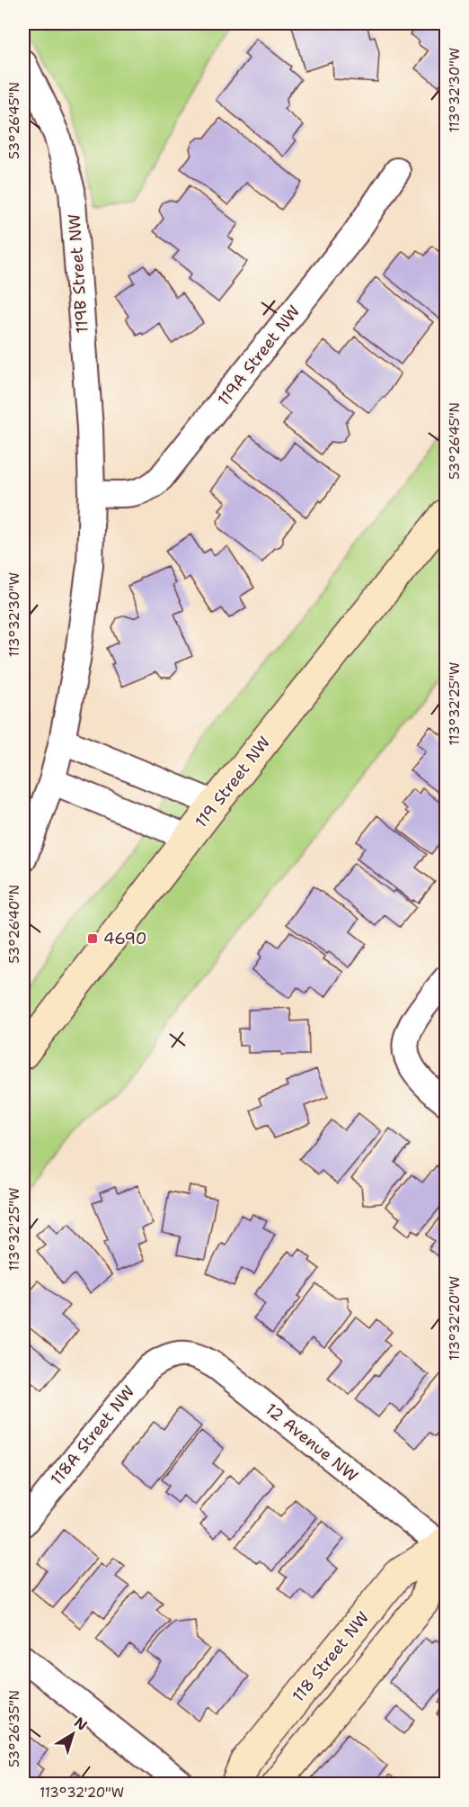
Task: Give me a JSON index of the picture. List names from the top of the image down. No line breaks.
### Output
{"streets":{"street":["119B Street NW","119A Street NW","119 Street NW","118A Street NW","12 Avenue NW","118 Street NW"]},"crossings":[["119B Street NW","119A Street NW"],["118A Street NW","12 Avenue NW"],["12 Avenue NW","118 Street NW"]],"places":{"transit":["4690"]},"north":"top right","coordinates":["113°32'30\"W","53°26'45\"N","113°32'25\"W","53°26'40\"N","113°32'20\"W","53°26'35\"N"]}
